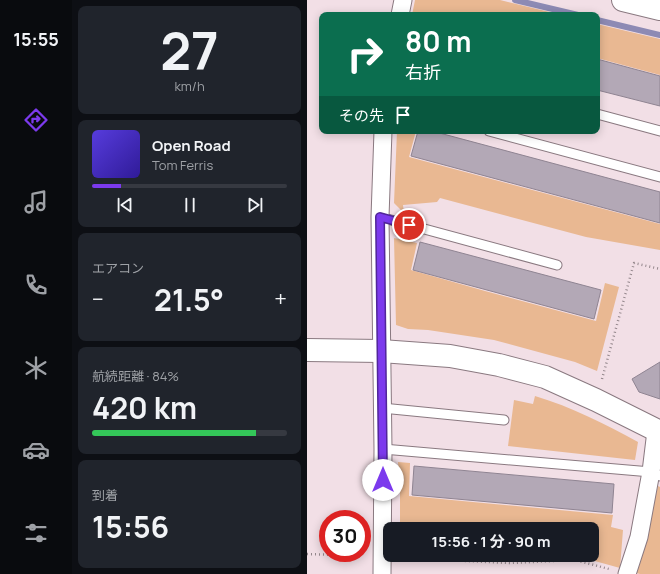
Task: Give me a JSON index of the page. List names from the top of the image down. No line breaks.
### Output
{"page":{"tabs":"15:55","tile":[["27","km/h"],"エアコン",["航続距離 · 84%","420 km"],["到着","15:56"]],"turn":["80 m","右折"],"then":"その先","song":["Open Road","Tom Ferris"],"heat":["−","21.5°","+"],"limit":"30","trip":"15:56 · 1 分 · 90 m"}}
